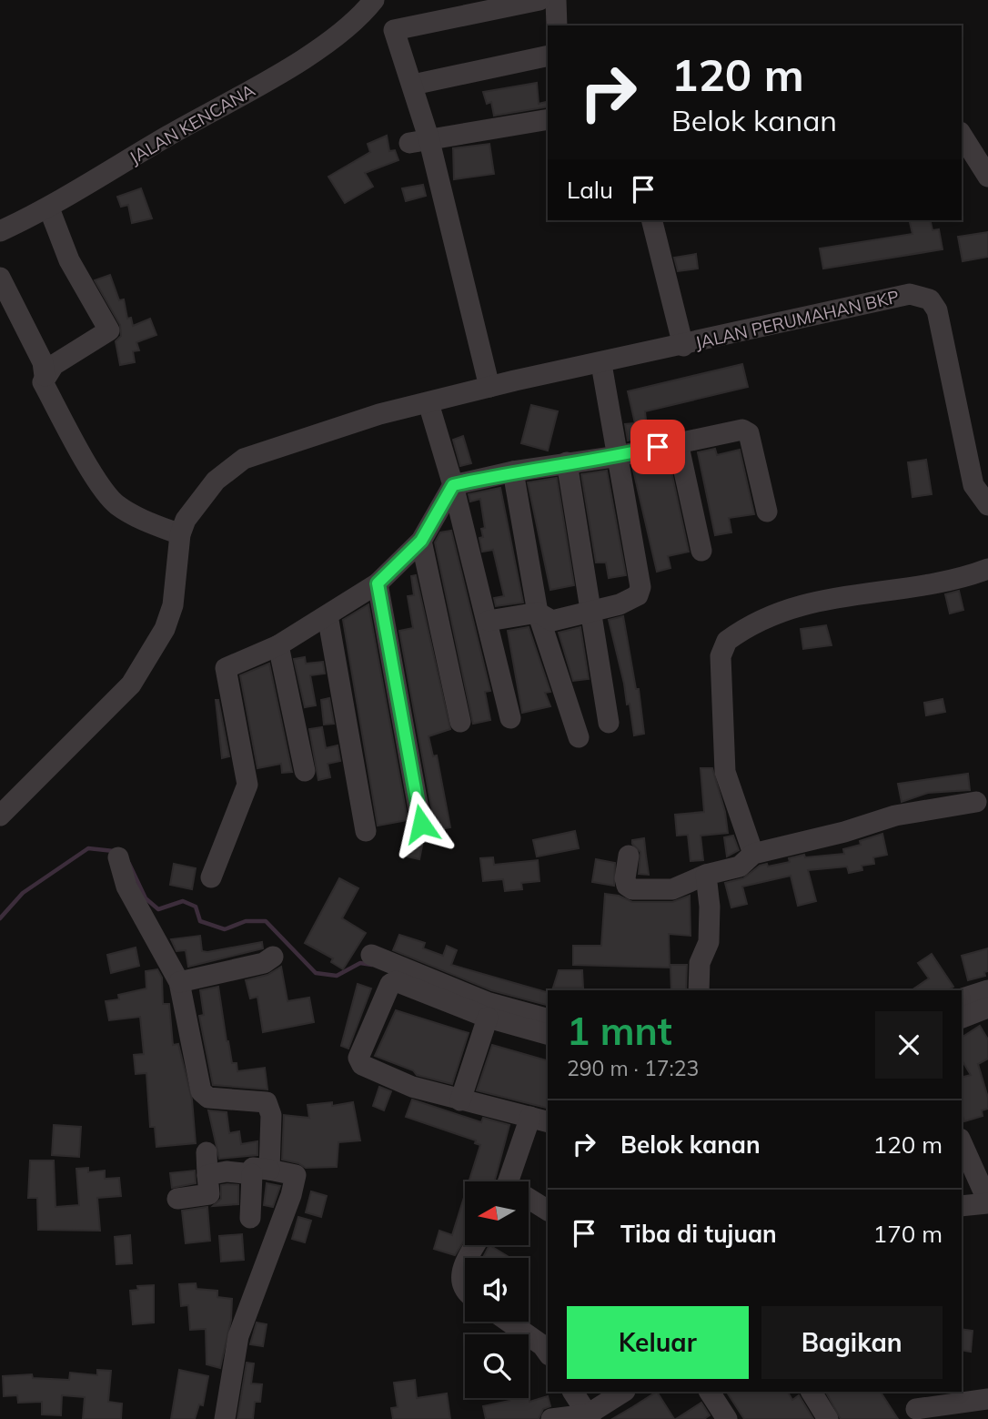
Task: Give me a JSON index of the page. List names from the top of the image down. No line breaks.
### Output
{"streets":{"street":["JALAN KENCANA","JALAN PERUMAHAN BKP"]},"north":"left","page":{"turn":["120 m","Belok kanan"],"then":"Lalu","heading":["1 mnt","290 m · 17:23"],"list":[{"name":"Belok kanan","value":"120 m"},{"name":"Tiba di tujuan","value":"170 m"}],"buttons":["Keluar","Bagikan"]}}
